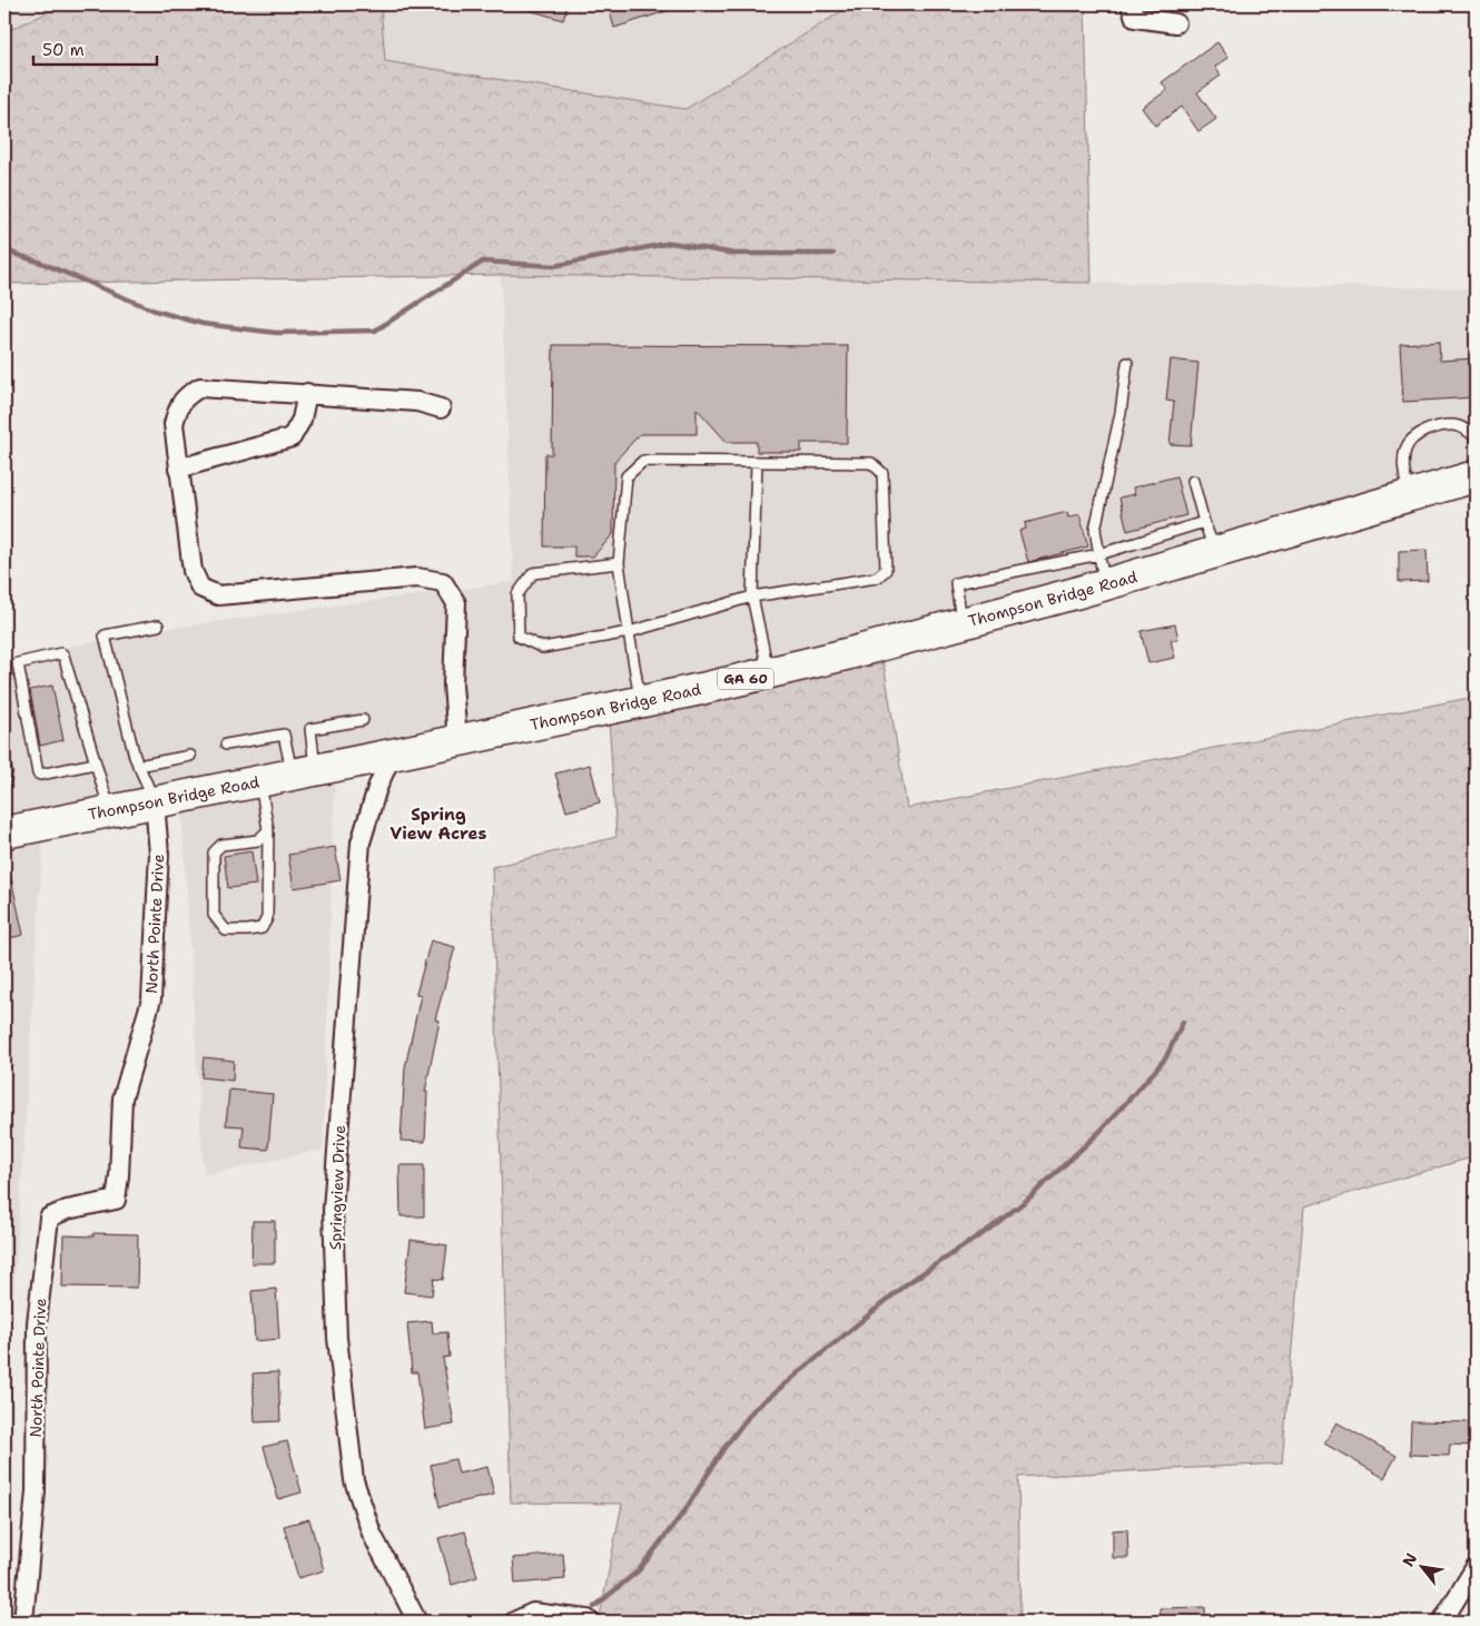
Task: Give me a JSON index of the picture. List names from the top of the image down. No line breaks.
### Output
{"streets":{"highway":["Thompson Bridge Road","GA 60"],"street":["North Pointe Drive","Springview Drive"]},"crossings":[["Thompson Bridge Road","North Pointe Drive"],["Thompson Bridge Road","Springview Drive"]],"districts":["Spring View Acres"],"scale_bar":"50 m","north":"top left"}
